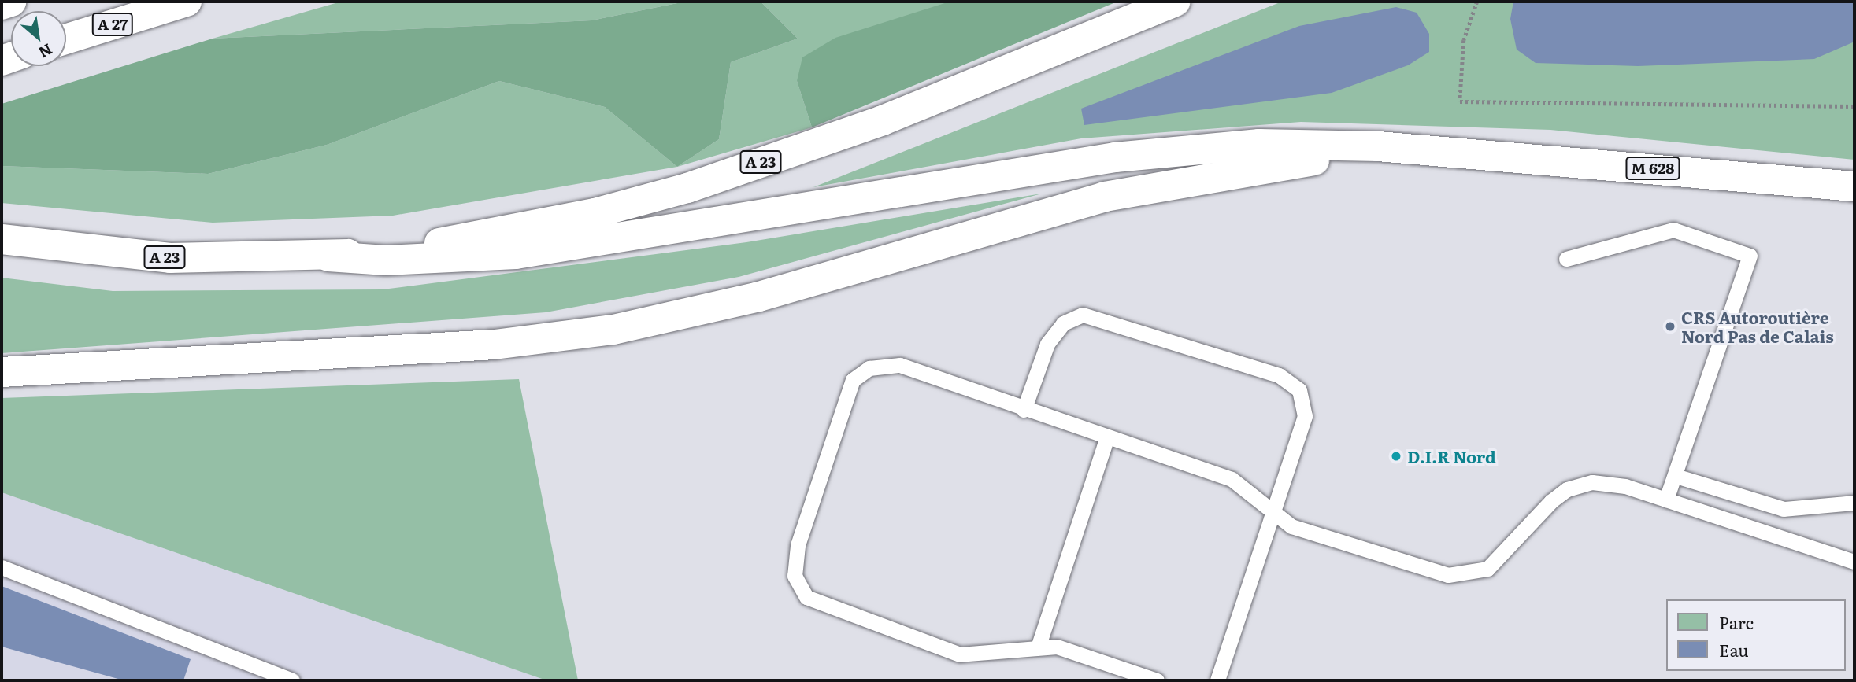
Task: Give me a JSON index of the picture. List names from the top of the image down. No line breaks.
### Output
{"streets":{"highway":["A 27","A 23","M 628"]},"places":["CRS Autoroutière Nord Pas de Calais","D.I.R Nord"],"legend":["Parc","Eau"],"north":"bottom right"}
